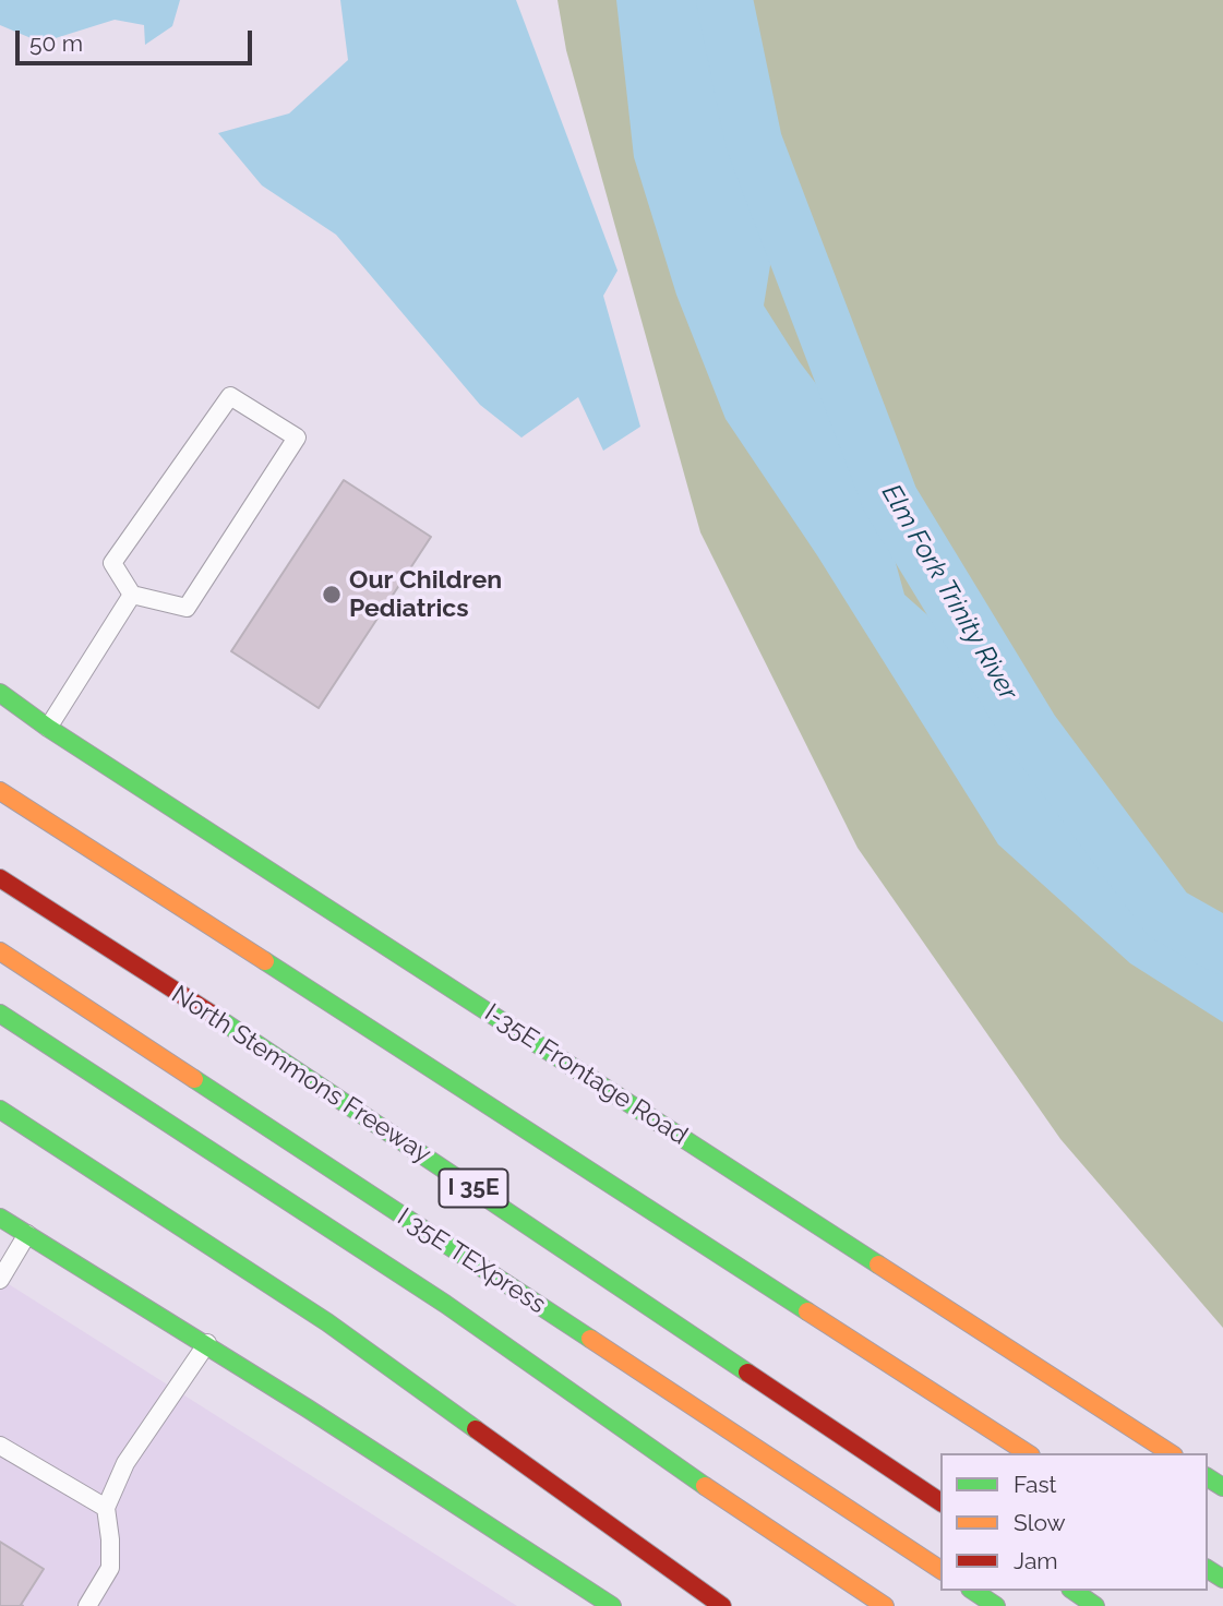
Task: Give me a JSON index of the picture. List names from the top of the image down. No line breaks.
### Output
{"streets":{"main road":["North Stemmons Freeway","I-35E Frontage Road","I 35E","I 35E TEXpress"]},"water":["Elm Fork Trinity River"],"places":["Our Children Pediatrics"],"legend":["Fast","Slow","Jam"],"scale_bar":"50 m"}
